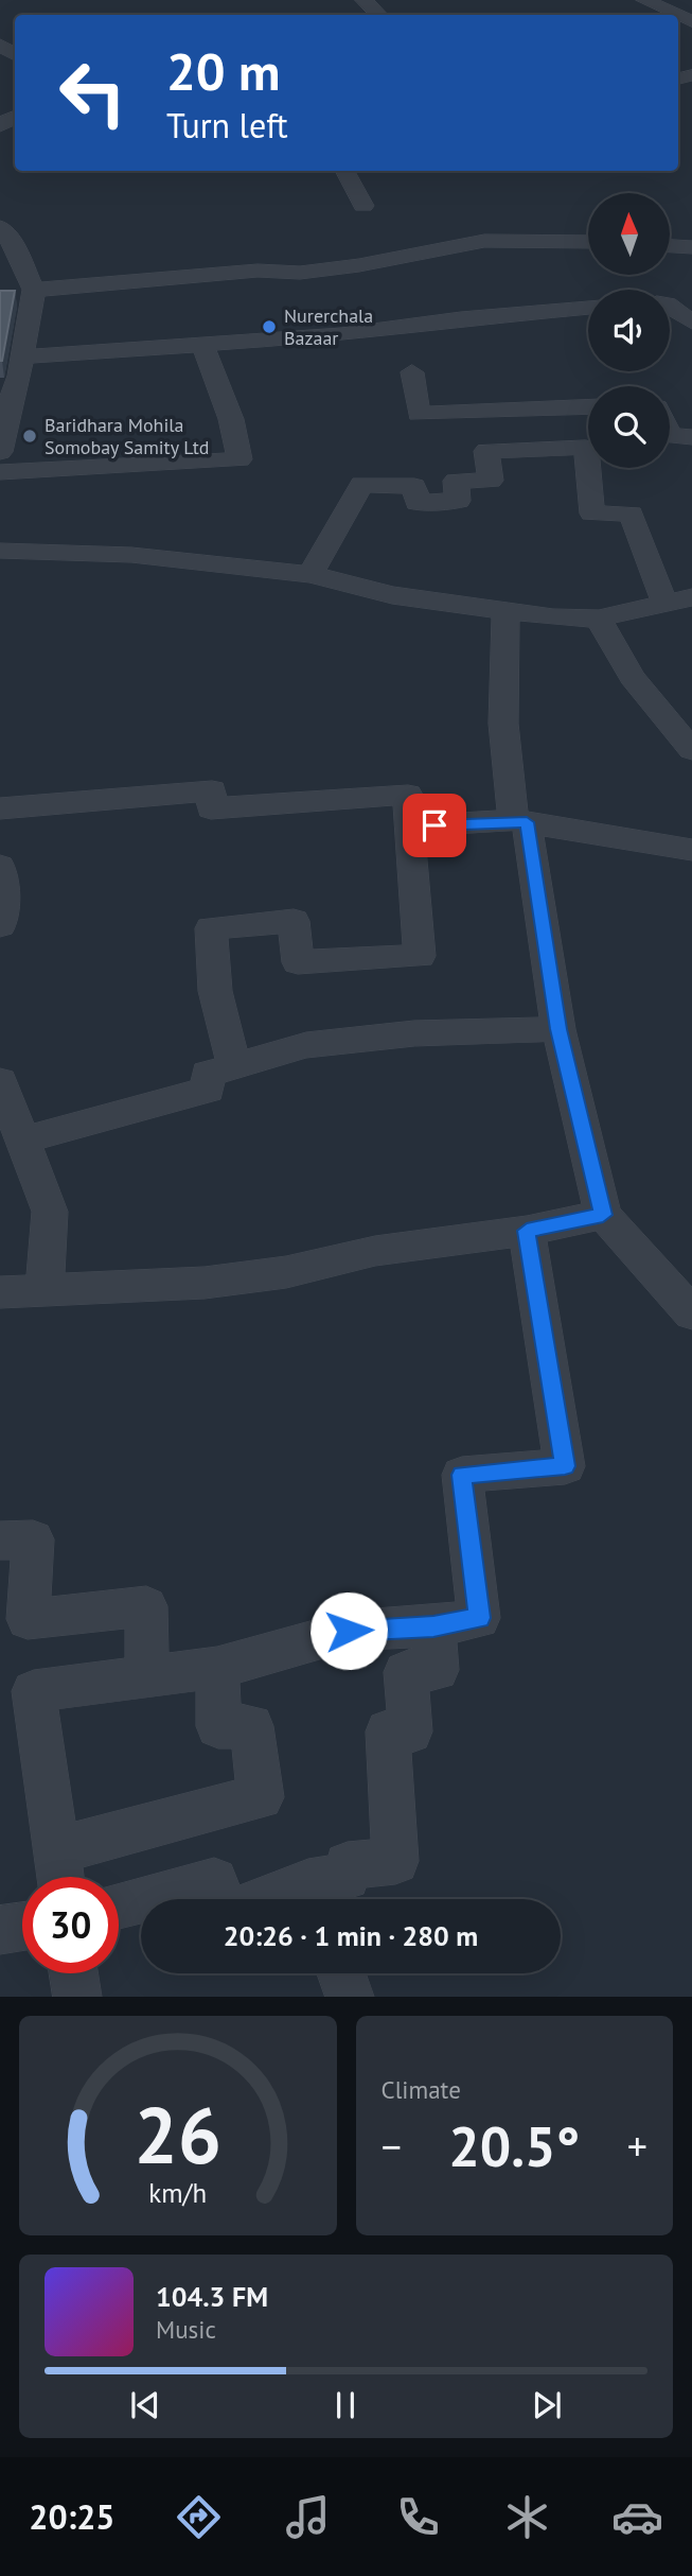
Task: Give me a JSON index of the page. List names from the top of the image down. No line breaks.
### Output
{"places":["Nurerchala Bazaar","Baridhara Mohila Somobay Samity Ltd"],"north":"top","page":{"turn":["20 m","Turn left"],"limit":"30","trip":"20:26 · 1 min · 280 m","tile":"Climate","heat":["−","20.5°","+"],"song":["104.3 FM","Music"],"tabs":"20:25","gauge":["26","km/h"]}}
